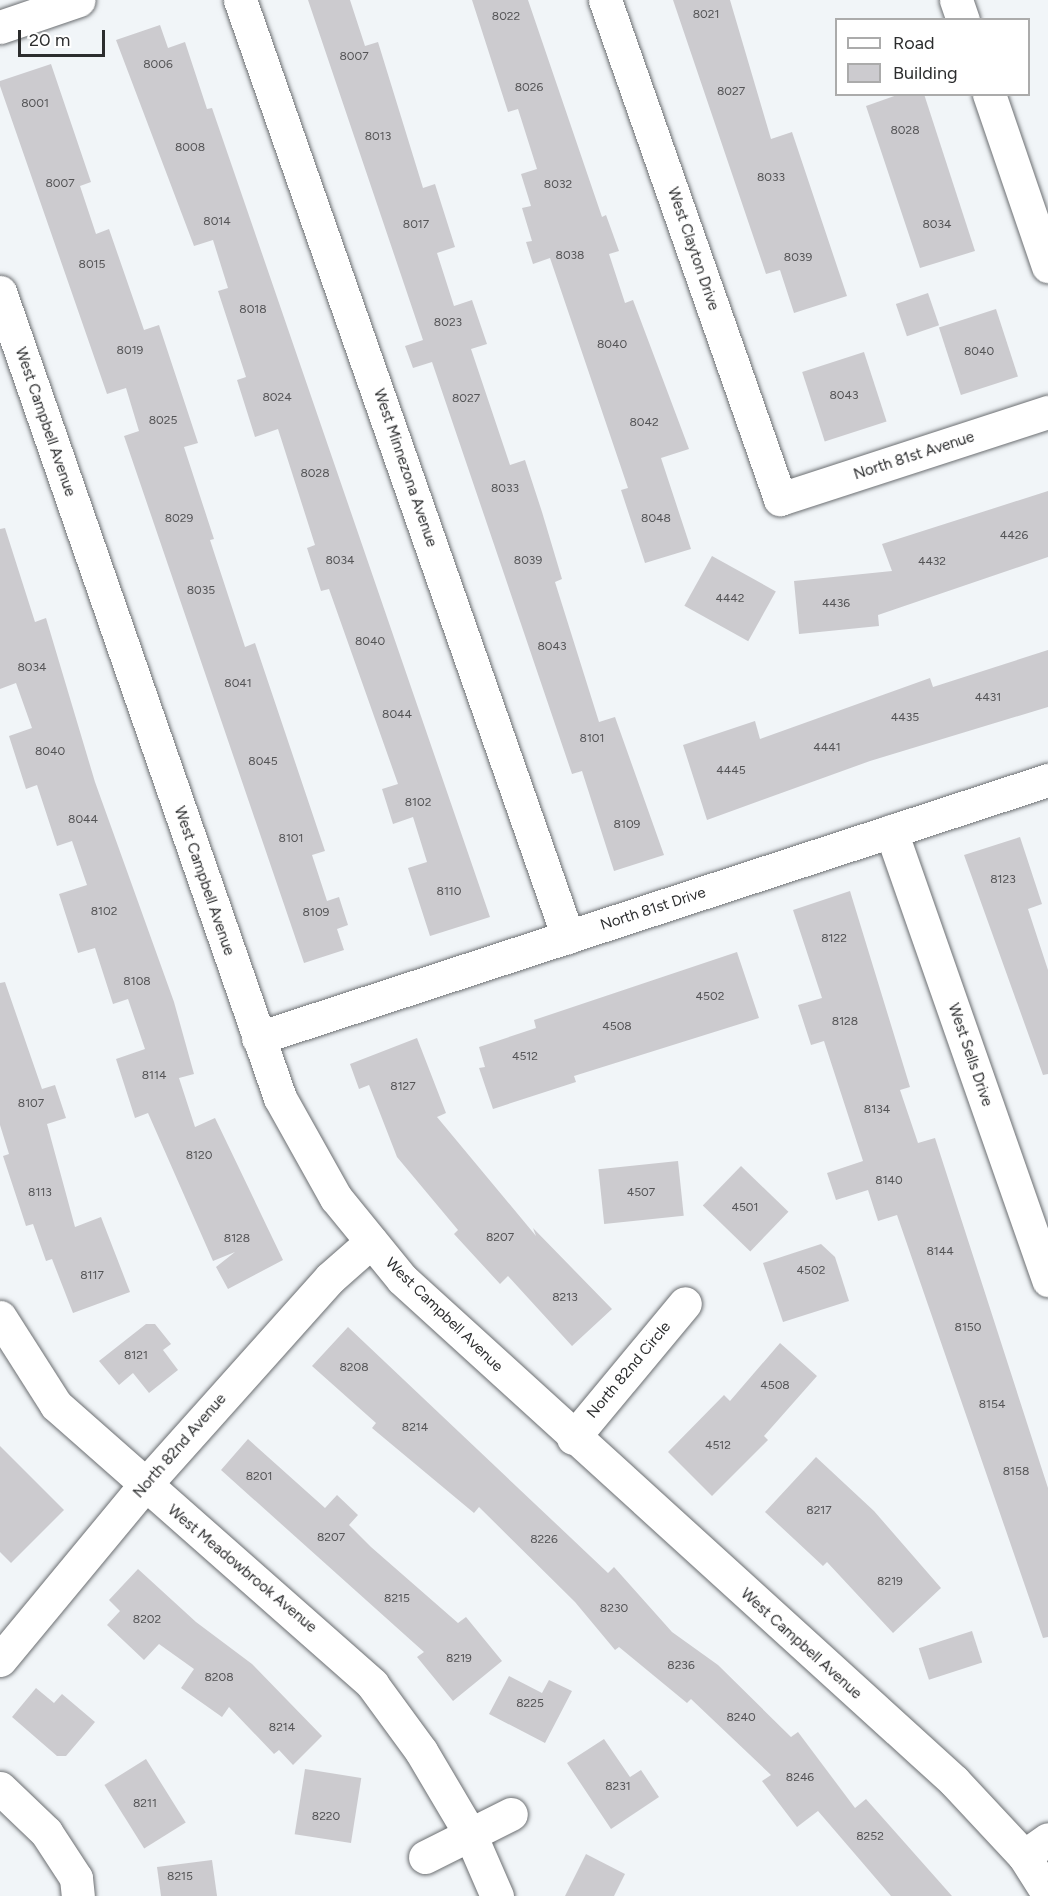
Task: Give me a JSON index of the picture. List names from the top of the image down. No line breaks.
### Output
{"streets":{"street":["West Clayton Drive","West Campbell Avenue","North 81st Avenue","West Minnezona Avenue","North 81st Drive","West Sells Drive","North 82nd Circle","North 82nd Avenue","West Meadowbrook Avenue"]},"crossings":[["West Clayton Drive","North 81st Avenue"],["West Campbell Avenue","North 81st Drive"],["West Campbell Avenue","North 82nd Circle"],["West Campbell Avenue","North 82nd Avenue"],["West Minnezona Avenue","North 81st Drive"],["North 81st Drive","West Sells Drive"],["North 82nd Avenue","West Meadowbrook Avenue"]],"house_numbers":["8021","8022","8007","8006","8026","8027","8001","8028","8013","8008","8033","8007","8032","8014","8017","8034","8038","8039","8015","8018","8023","8040","8019","8040","8043","8024","8027","8025","8042","8028","8033","8029","8048","4426","8034","8039","4432","8035","4442","4436","8040","8043","8034","8041","4431","8044","4435","8101","4441","8040","8045","4445","8102","8044","8109","8101","8123","8110","8102","8109","8122","8108","4502","8128","4508","4512","8114","8127","8107","8134","8120","8140","8113","4507","4501","8207","8128","8144","4502","8117","8213","8150","8121","8208","4508","8154","8214","4512","8158","8201","8217","8207","8226","8219","8215","8230","8202","8219","8236","8208","8225","8240","8214","8246","8231","8211","8220","8252","8215"],"legend":["Road","Building"],"scale_bar":"20 m"}
